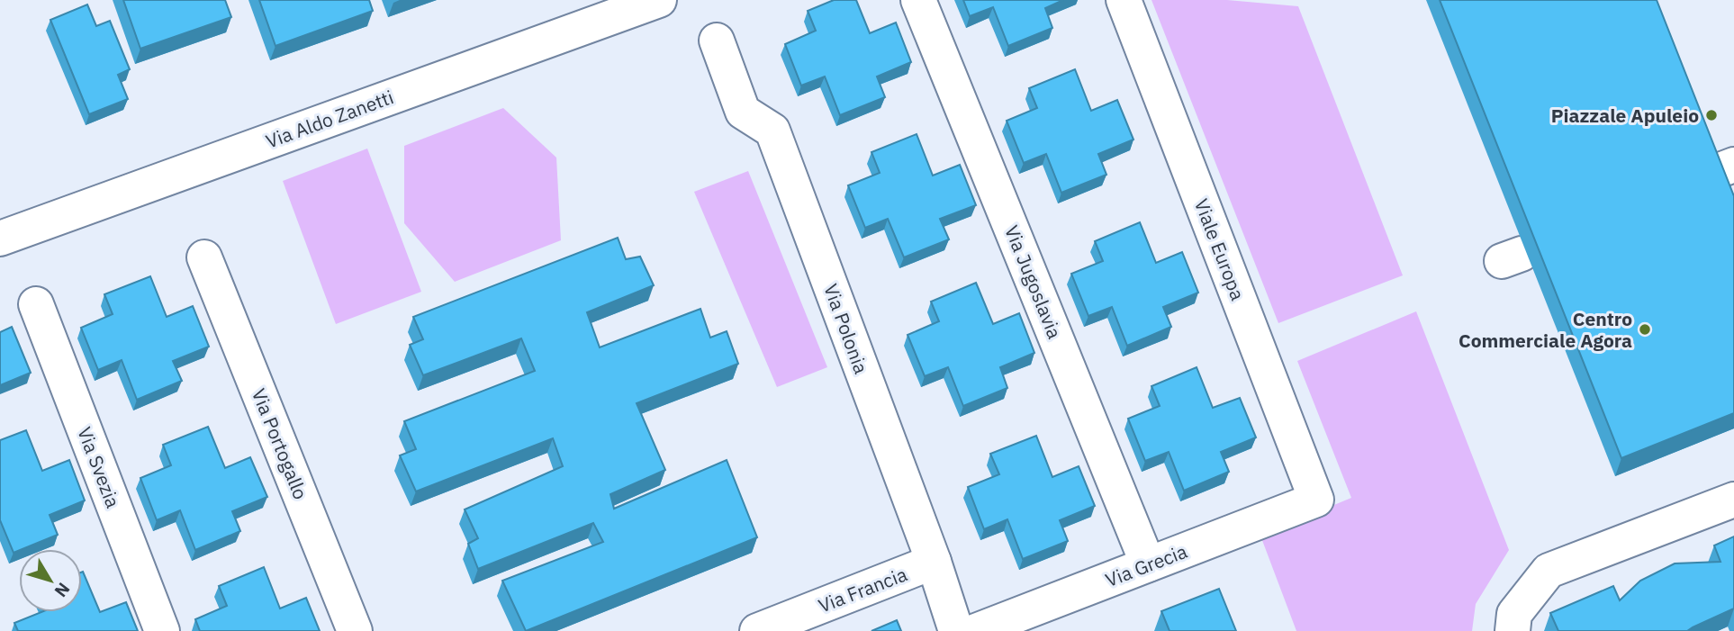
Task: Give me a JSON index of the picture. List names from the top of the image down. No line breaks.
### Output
{"streets":{"street":["Via Aldo Zanetti","Viale Europa","Via Jugoslavia","Via Polonia","Via Portogallo","Via Svezia","Via Grecia","Via Francia"]},"crossings":[["Viale Europa","Via Grecia"],["Via Jugoslavia","Via Grecia"],["Via Polonia","Via Francia"]],"places":["Piazzale Apuleio","Centro Commerciale Agora"],"north":"bottom right"}
